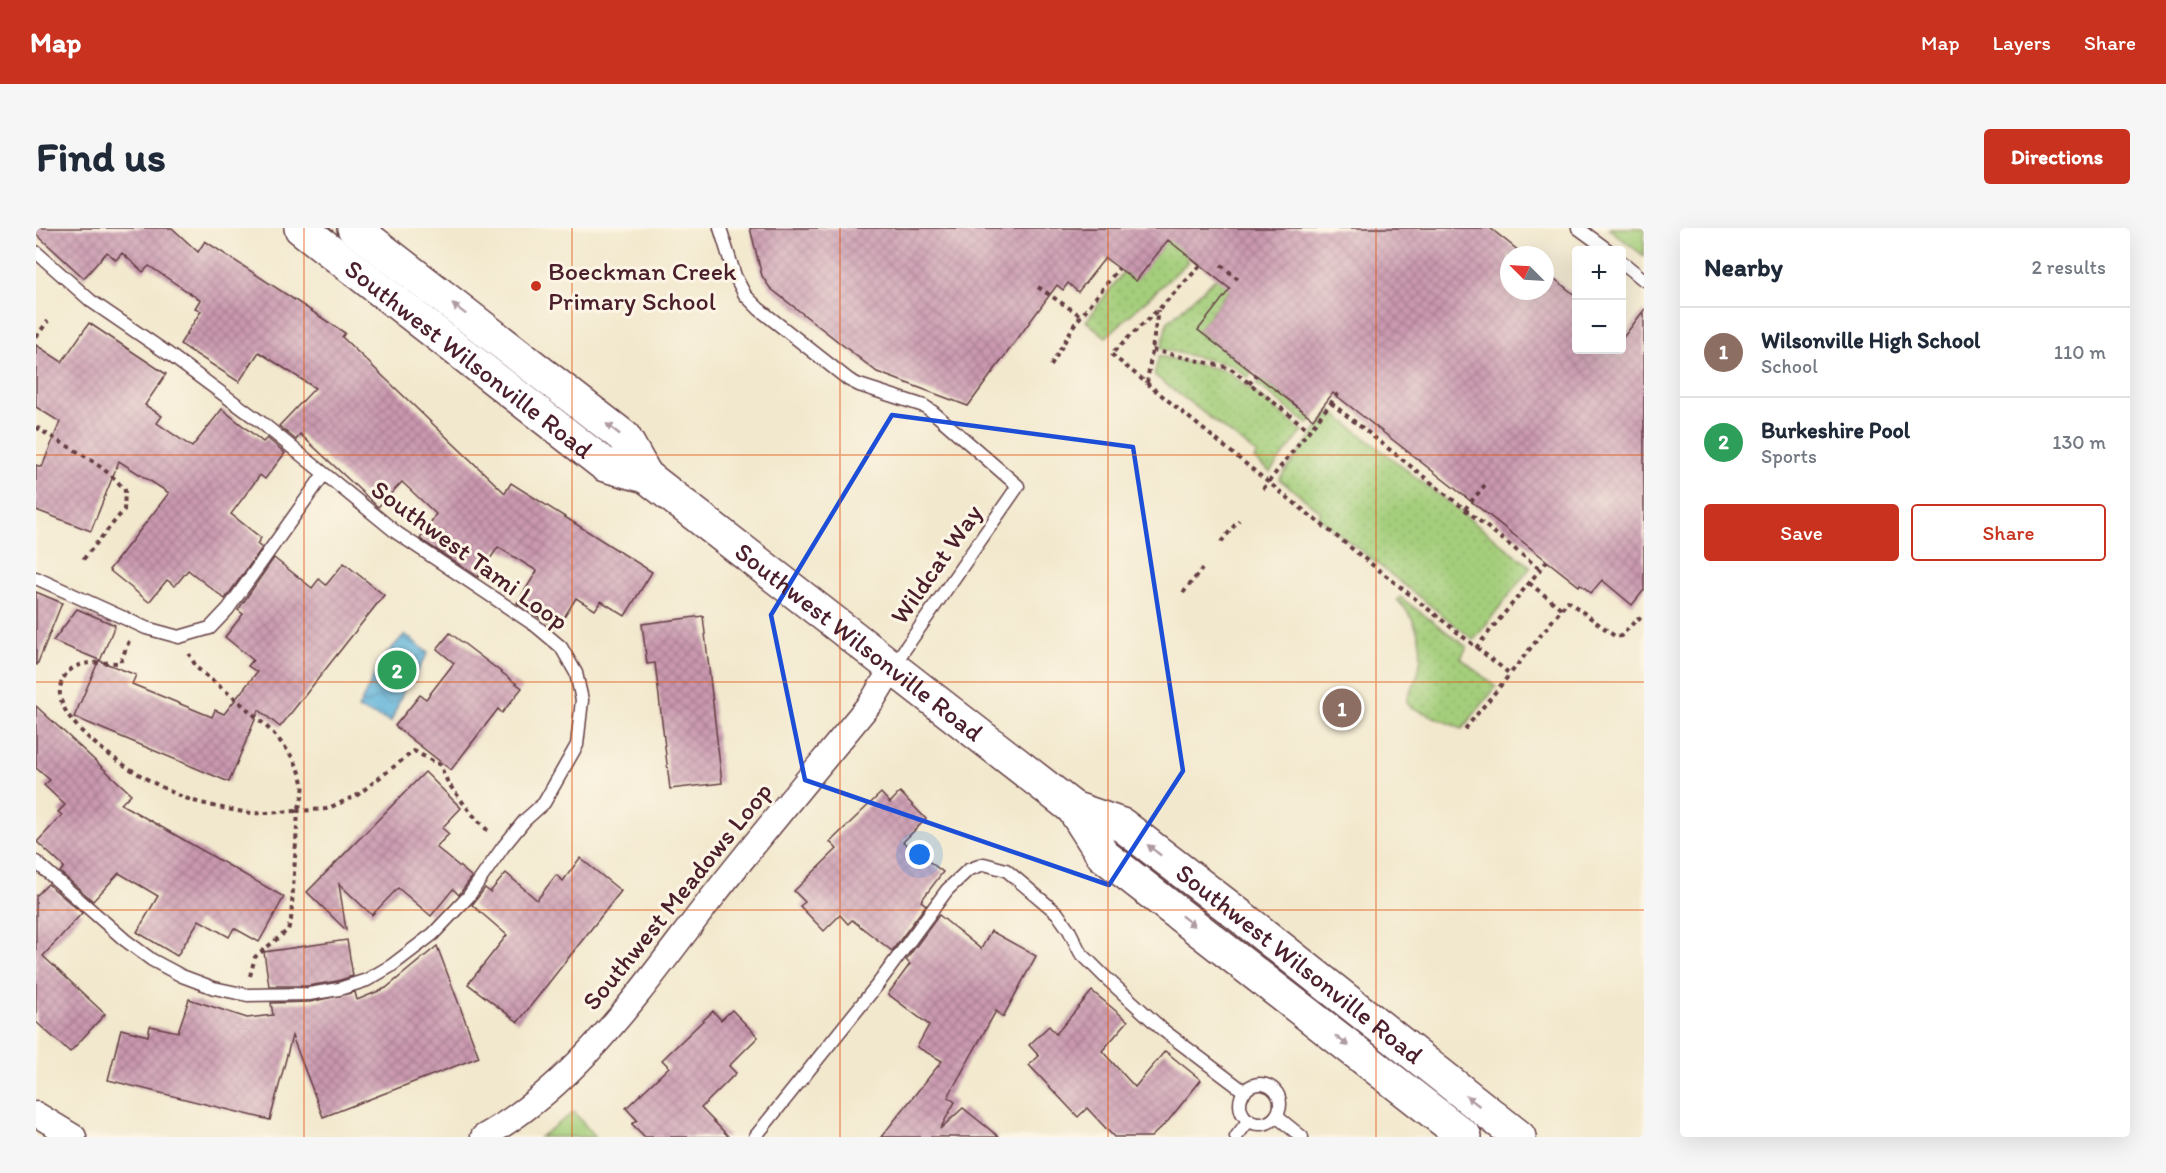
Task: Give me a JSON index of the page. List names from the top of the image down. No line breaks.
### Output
{"streets":{"main road":["Southwest Wilsonville Road"],"street":["Southwest Meadows Loop"],"lane":["Southwest Tami Loop","Wildcat Way"]},"crossings":[["Southwest Wilsonville Road","Wildcat Way"],["Southwest Wilsonville Road","Southwest Meadows Loop"],["Wildcat Way","Southwest Meadows Loop"]],"places":["Boeckman Creek Primary School"],"north":"top left","page":{"header":"Map","nav":["Map","Layers","Share"],"buttons":["Directions",["Save","Share"]],"title":"Find us","heading":["Nearby","2 results"],"map_buttons":["+","−"],"list":[{"mark":"1","name":"Wilsonville High School","note":"School","value":"110 m"},{"mark":"2","name":"Burkeshire Pool","note":"Sports","value":"130 m"}],"pins":["2","1"]}}
